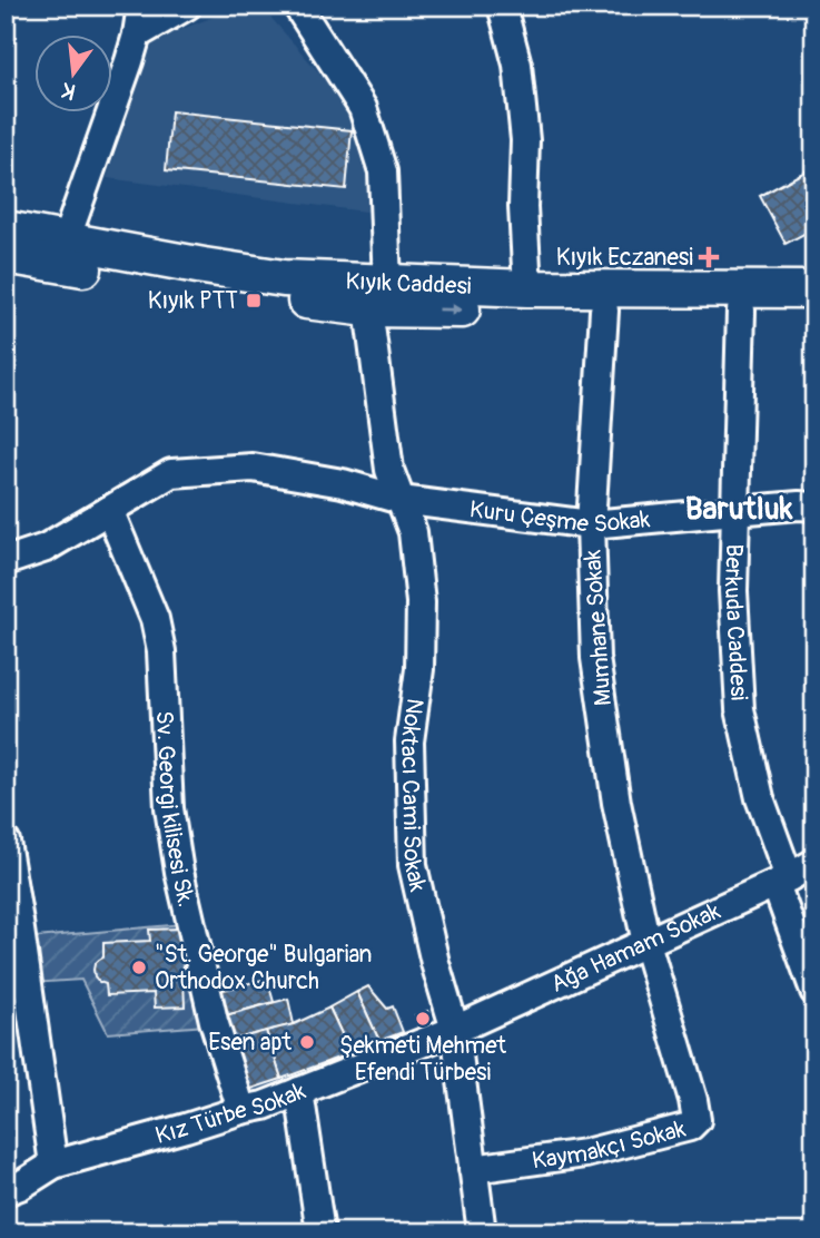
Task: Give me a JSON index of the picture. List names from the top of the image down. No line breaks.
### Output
{"streets":{"main road":["Kıyık Caddesi"],"street":["Kuru Çeşme Sokak","Berkuda Caddesi","Mumhane Sokak","Noktacı Cami Sokak","Sv. Georgi kilisesi Sk.","Ağa Hamam Sokak","Kız Türbe Sokak","Kaymakçı Sokak"]},"crossings":[["Kıyık Caddesi","Berkuda Caddesi"],["Kıyık Caddesi","Mumhane Sokak"],["Kıyık Caddesi","Noktacı Cami Sokak"],["Kuru Çeşme Sokak","Berkuda Caddesi"],["Kuru Çeşme Sokak","Mumhane Sokak"],["Kuru Çeşme Sokak","Noktacı Cami Sokak"],["Kuru Çeşme Sokak","Sv. Georgi kilisesi Sk."],["Berkuda Caddesi","Ağa Hamam Sokak"],["Mumhane Sokak","Ağa Hamam Sokak"],["Mumhane Sokak","Kaymakçı Sokak"],["Noktacı Cami Sokak","Ağa Hamam Sokak"],["Noktacı Cami Sokak","Kız Türbe Sokak"],["Noktacı Cami Sokak","Kaymakçı Sokak"],["Sv. Georgi kilisesi Sk.","Kız Türbe Sokak"],["Ağa Hamam Sokak","Kız Türbe Sokak"],["Ağa Hamam Sokak","Kaymakçı Sokak"]],"districts":["Barutluk"],"places":{"health":["Kıyık Eczanesi"],"transit":["Kıyık PTT"],"other":["\"St. George\" Bulgarian Orthodox Church","Şekmeti Mehmet Efendi Türbesi","Esen apt"]},"north":"bottom"}
